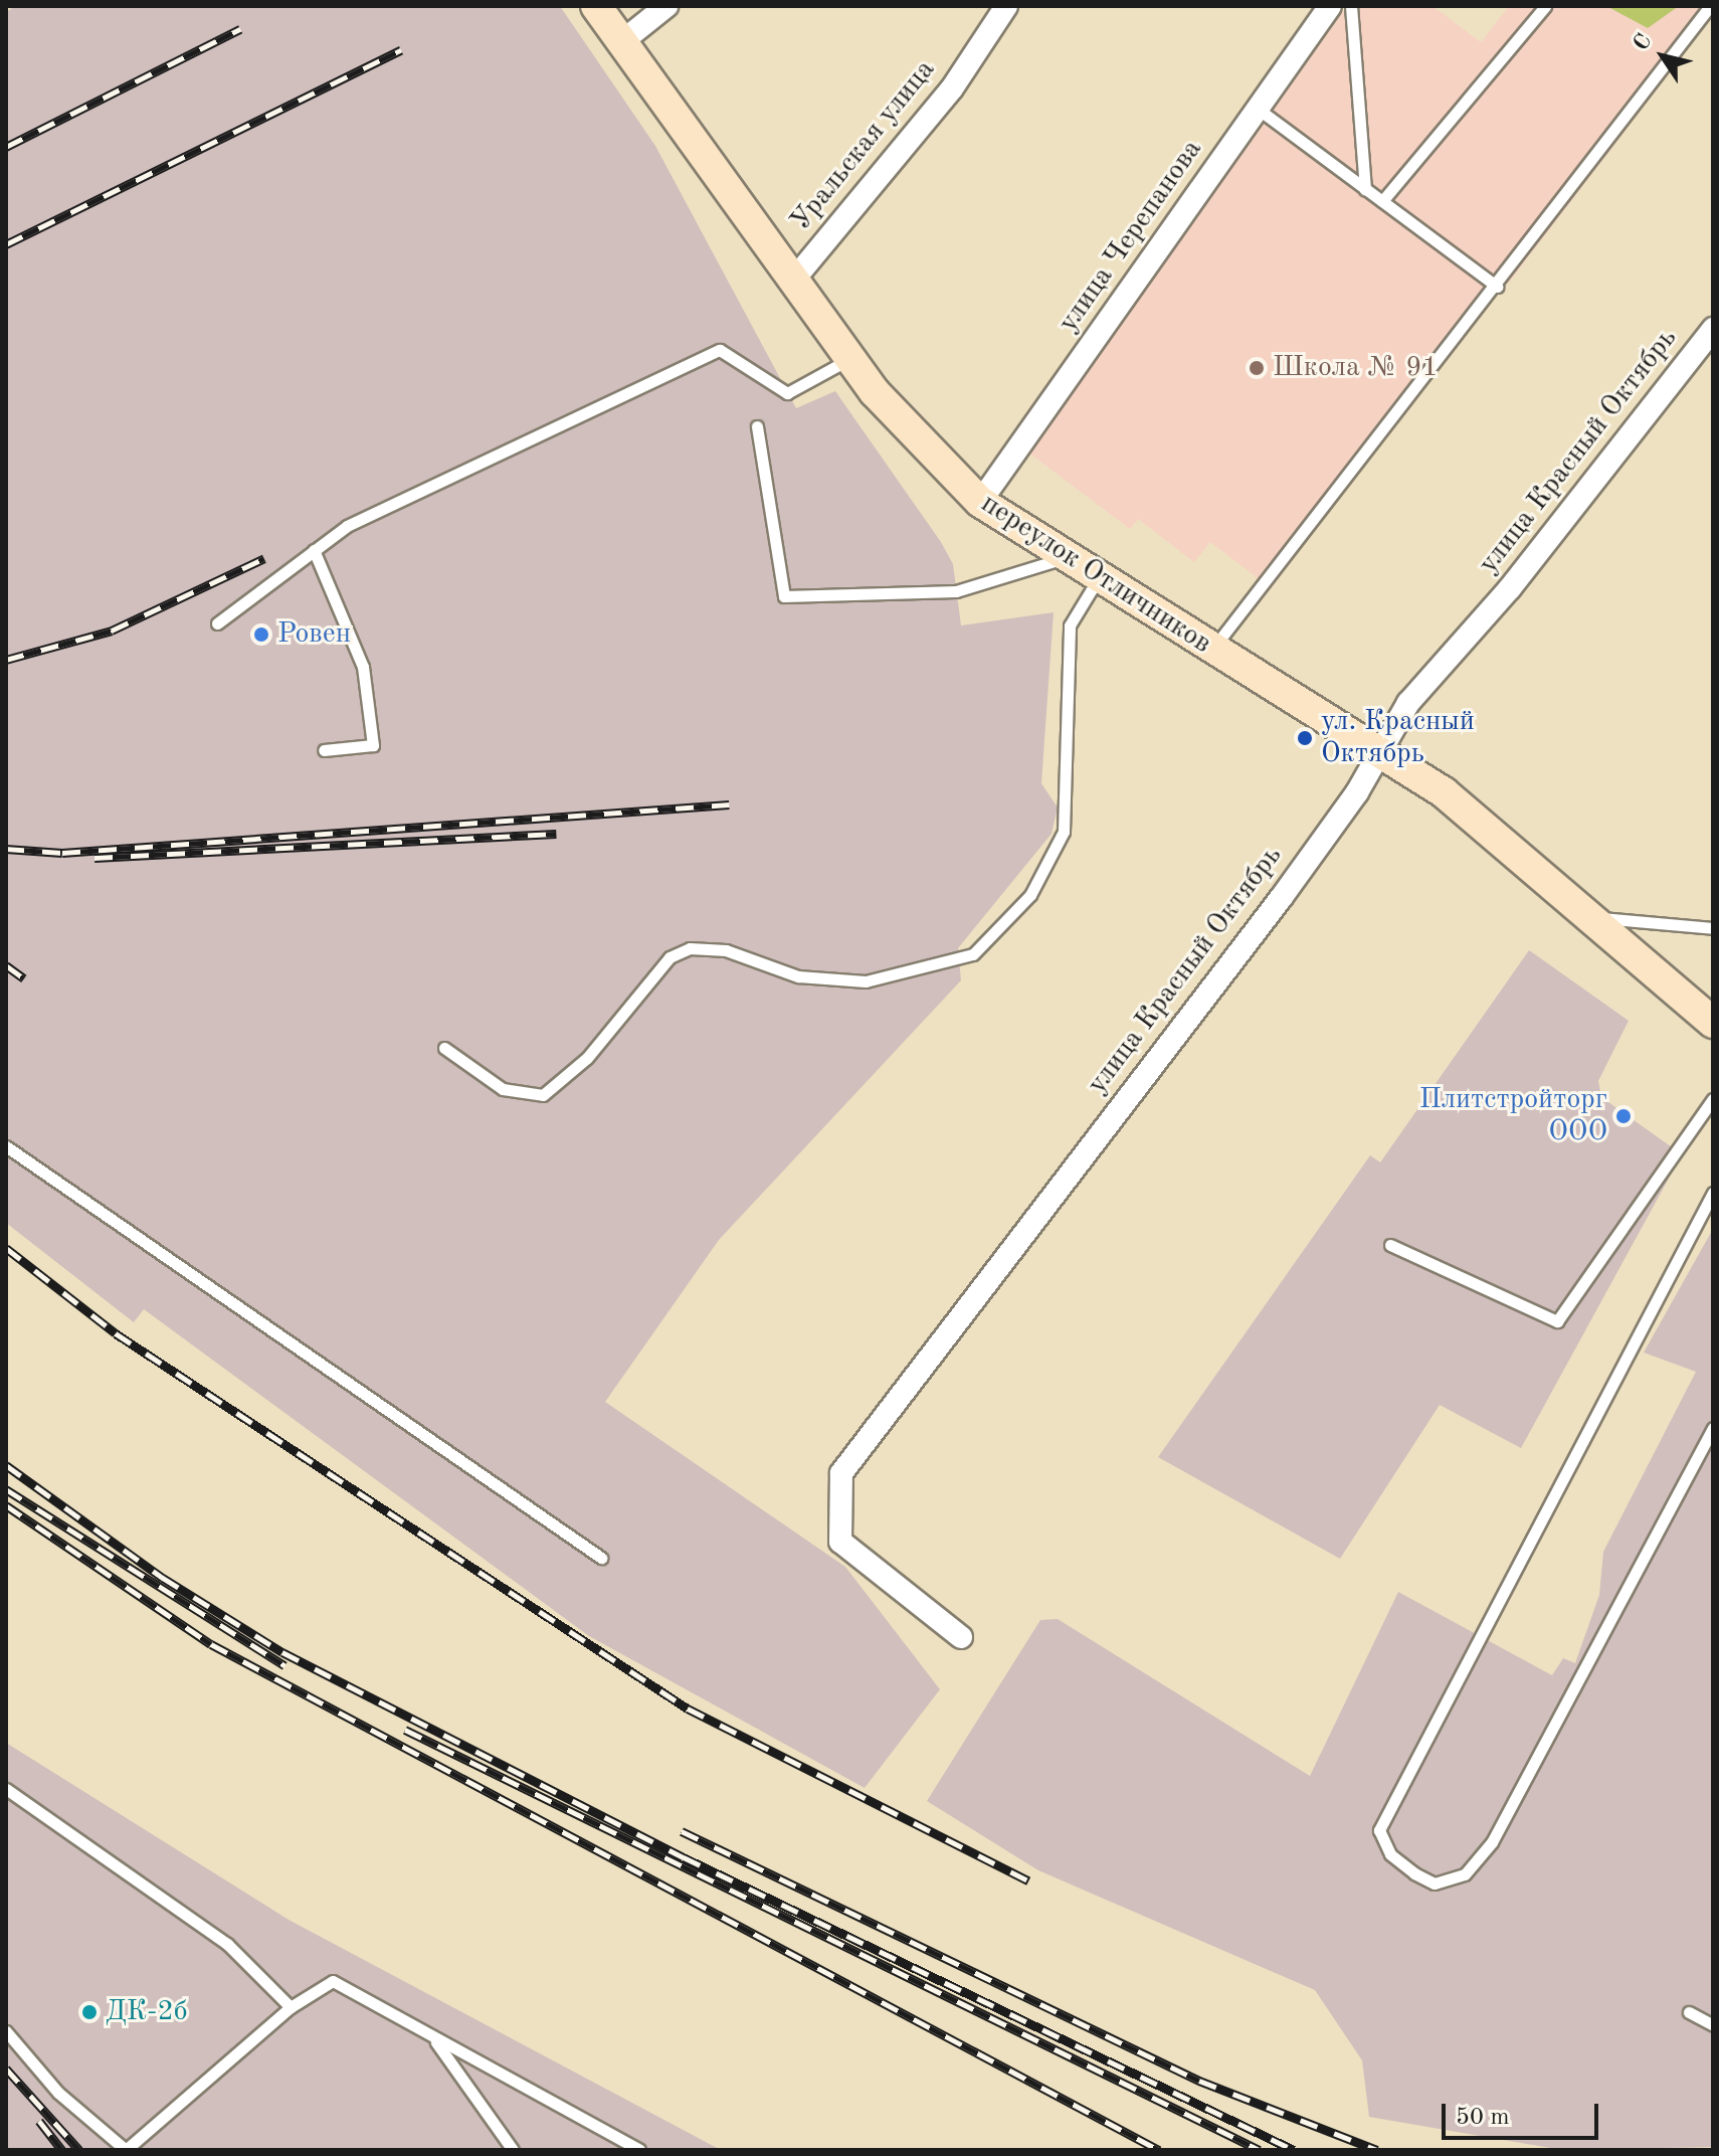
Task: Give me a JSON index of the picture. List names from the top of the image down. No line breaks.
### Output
{"streets":{"main road":["переулок Отличников"],"street":["Уральская улица","улица Черепанова","улица Красный Октябрь"]},"crossings":[["Уральская улица","переулок Отличников"],["улица Черепанова","переулок Отличников"],["улица Красный Октябрь","переулок Отличников"]],"places":["Школа № 91","Ровен","ул. Красный Октябрь","Плитстройторг ООО","ДК-2б"],"scale_bar":"50 m","north":"top left"}
